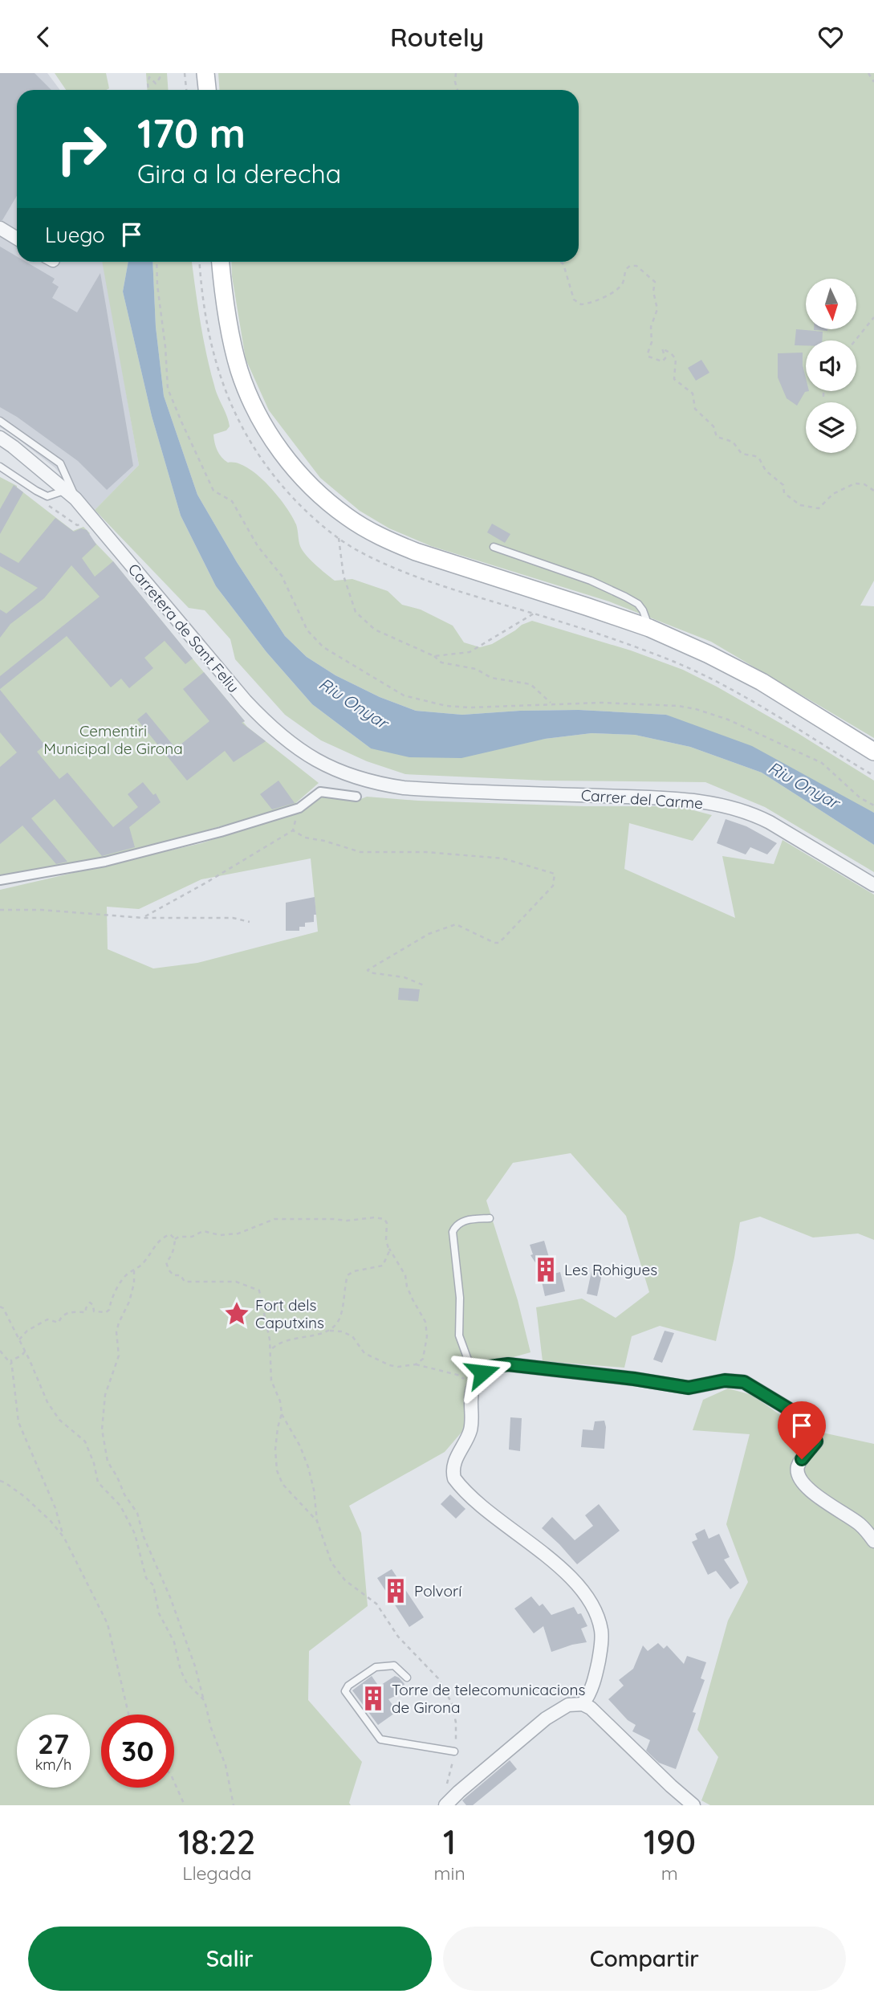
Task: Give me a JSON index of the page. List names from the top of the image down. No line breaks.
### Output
{"streets":{"street":["Carretera de Sant Feliu","Carrer del Carme"]},"crossings":[["Carretera de Sant Feliu","Carrer del Carme"]],"water":["Riu Onyar"],"parks":["Cementiri Municipal de Girona"],"places":{"building":["Les Rohigues","Polvorí","Torre de telecomunicacions de Girona"],"place":["Fort dels Caputxins"]},"north":"bottom","page":{"header":"Routely","turn":["170 m","Gira a la derecha"],"then":"Luego","speed":"27 km/h","limit":"30","eta":["18:22","Llegada","1","min","190","m"],"buttons":["Salir","Compartir"]}}
